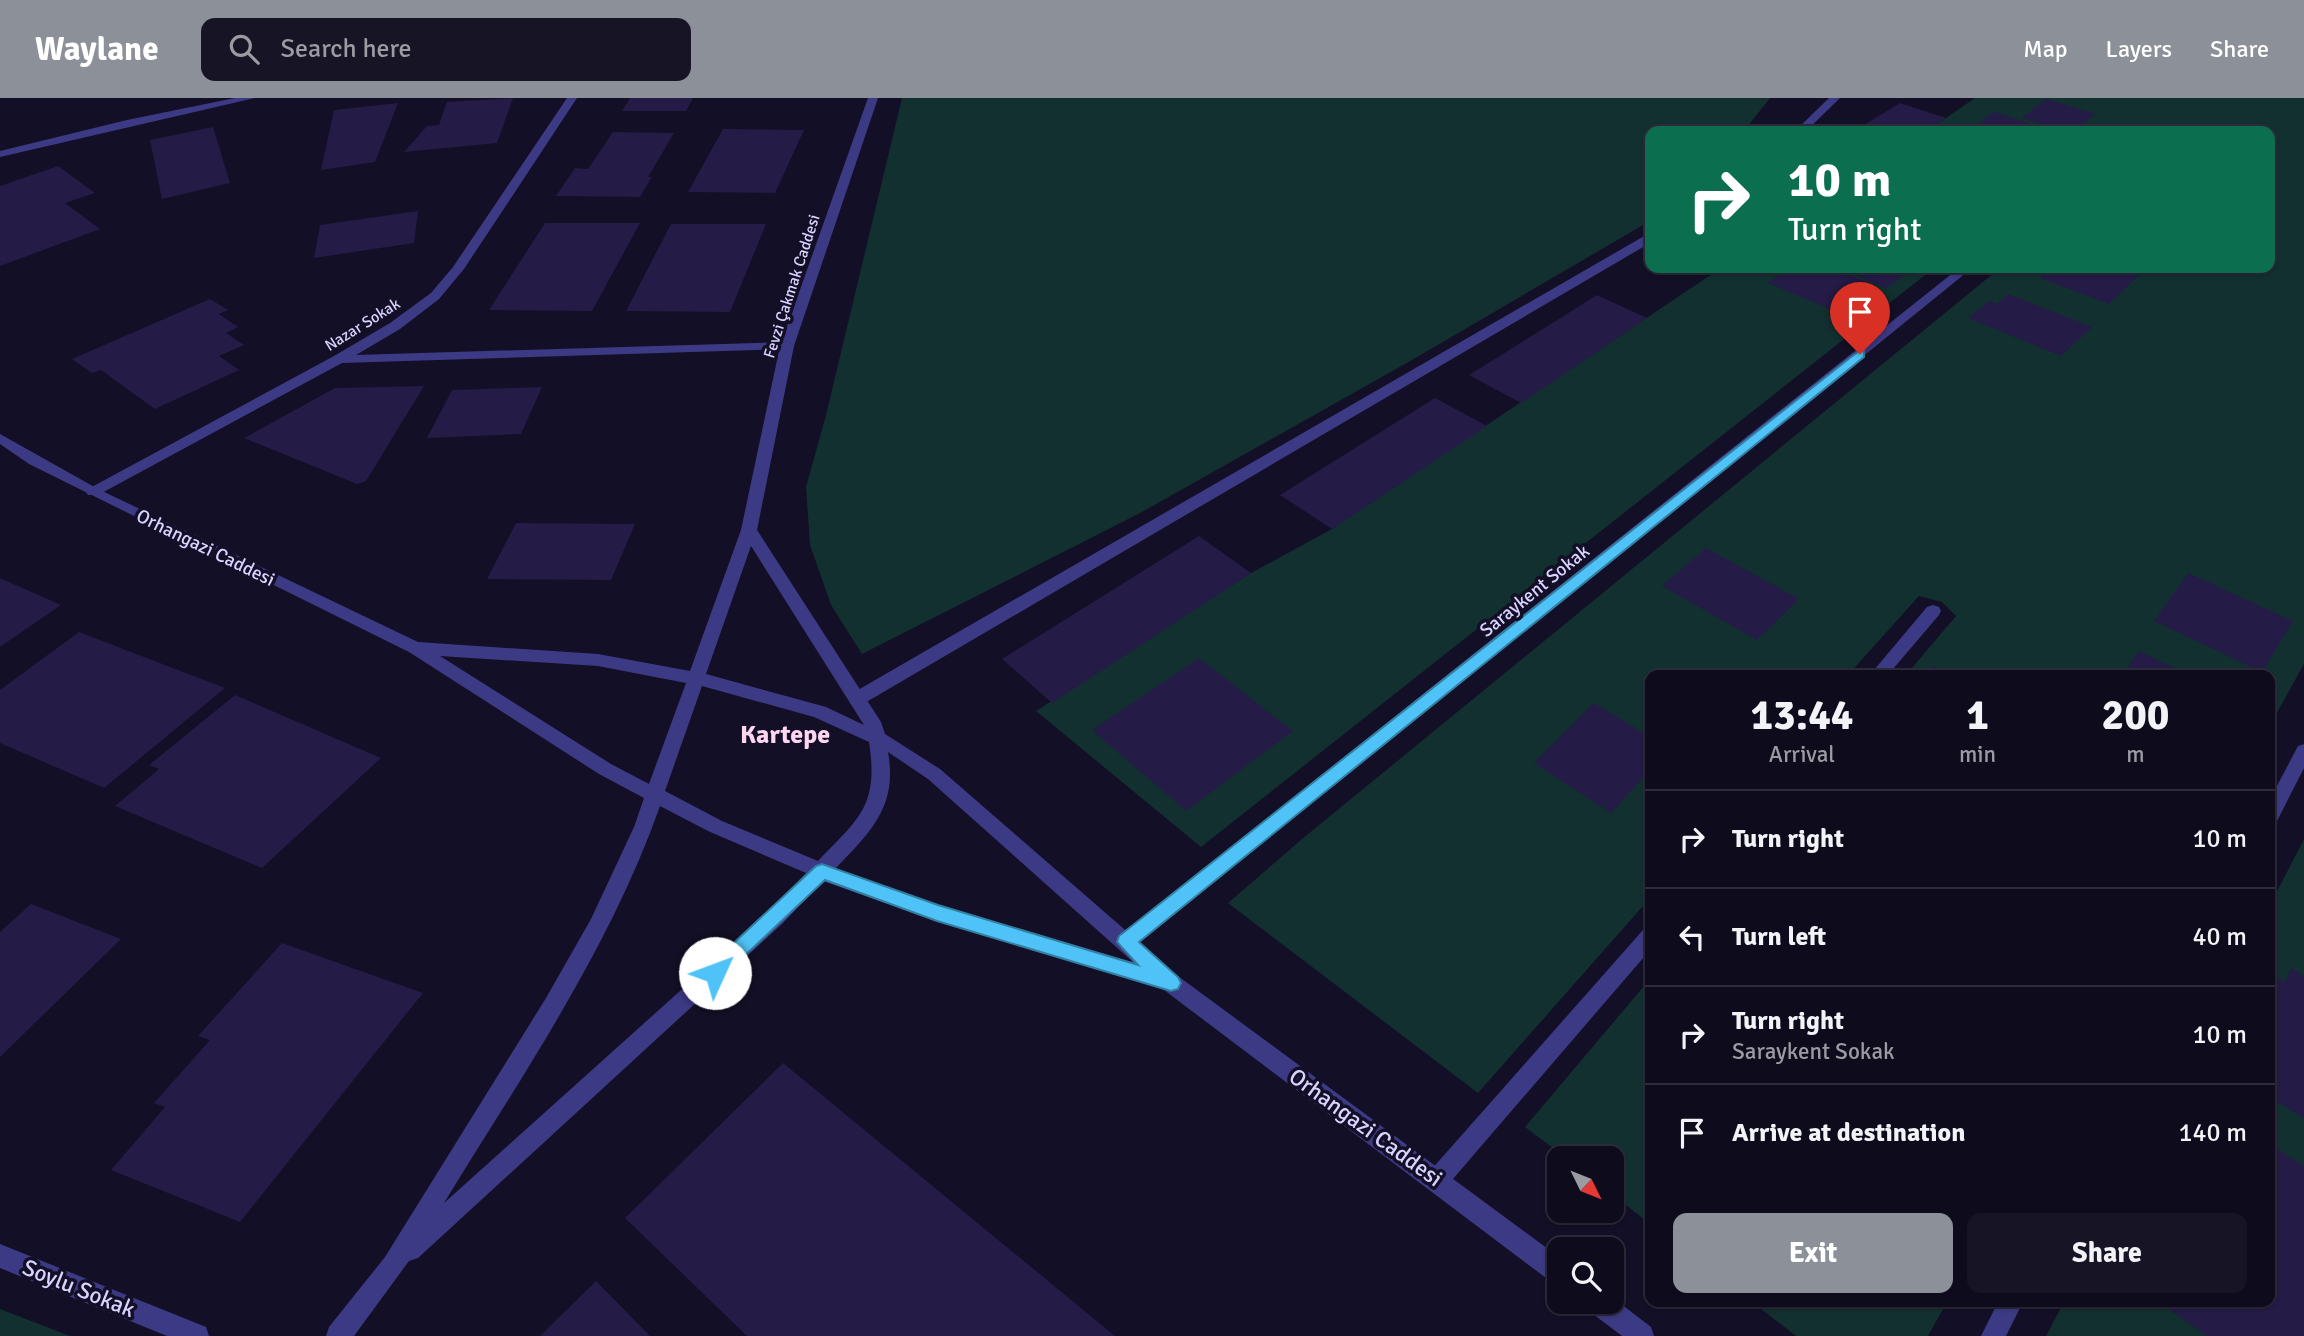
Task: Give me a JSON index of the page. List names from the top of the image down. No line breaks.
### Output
{"streets":{"street":["Fevzi Çakmak Caddesi","Nazar Sokak","Orhangazi Caddesi","Saraykent Sokak","Soylu Sokak"]},"crossings":[["Fevzi Çakmak Caddesi","Orhangazi Caddesi"],["Nazar Sokak","Orhangazi Caddesi"]],"districts":["Kartepe"],"north":"bottom right","page":{"header":"Waylane","search":"Search here","nav":["Map","Layers","Share"],"turn":["10 m","Turn right"],"eta":["13:44","Arrival","1","min","200","m"],"list":[{"name":"Turn right","value":"10 m"},{"name":"Turn left","value":"40 m"},{"name":"Turn right","note":"Saraykent Sokak","value":"10 m"},{"name":"Arrive at destination","value":"140 m"}],"buttons":["Exit","Share"]}}
